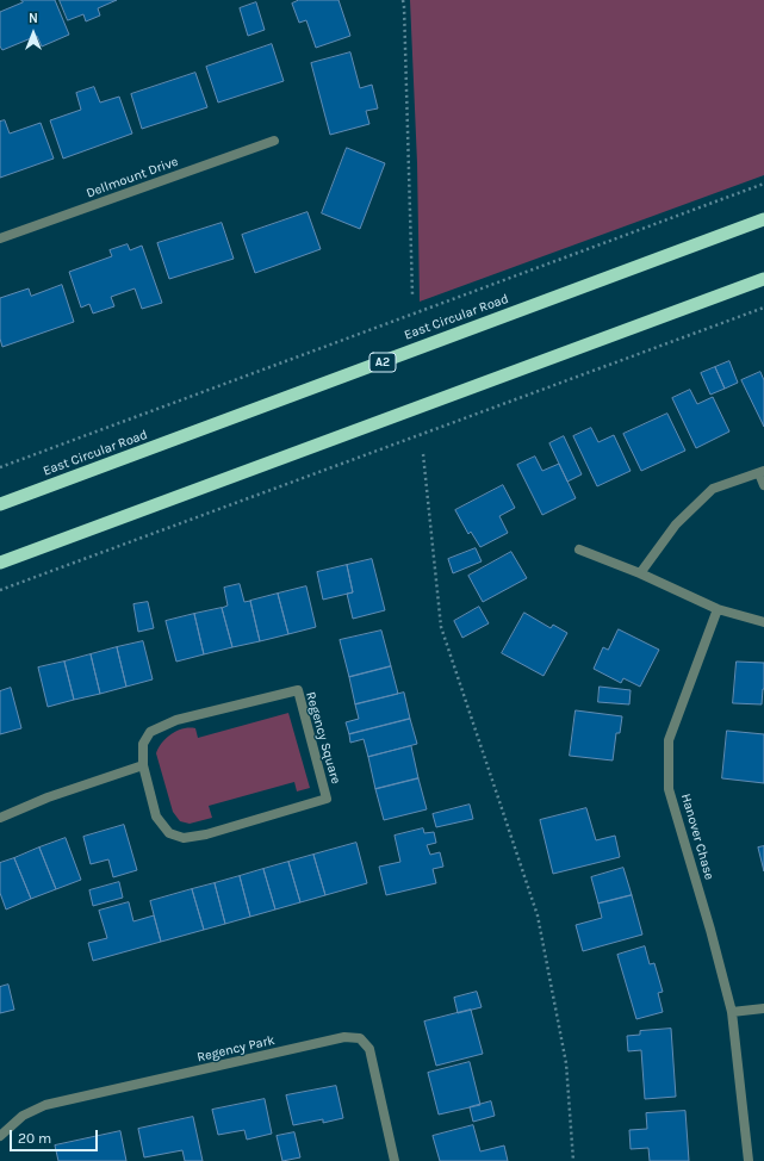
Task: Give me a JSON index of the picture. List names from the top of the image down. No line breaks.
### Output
{"streets":{"highway":["East Circular Road","A2"],"street":["Dellmount Drive","Regency Square","Hanover Chase","Regency Park"]},"scale_bar":"20 m","north":"top"}
